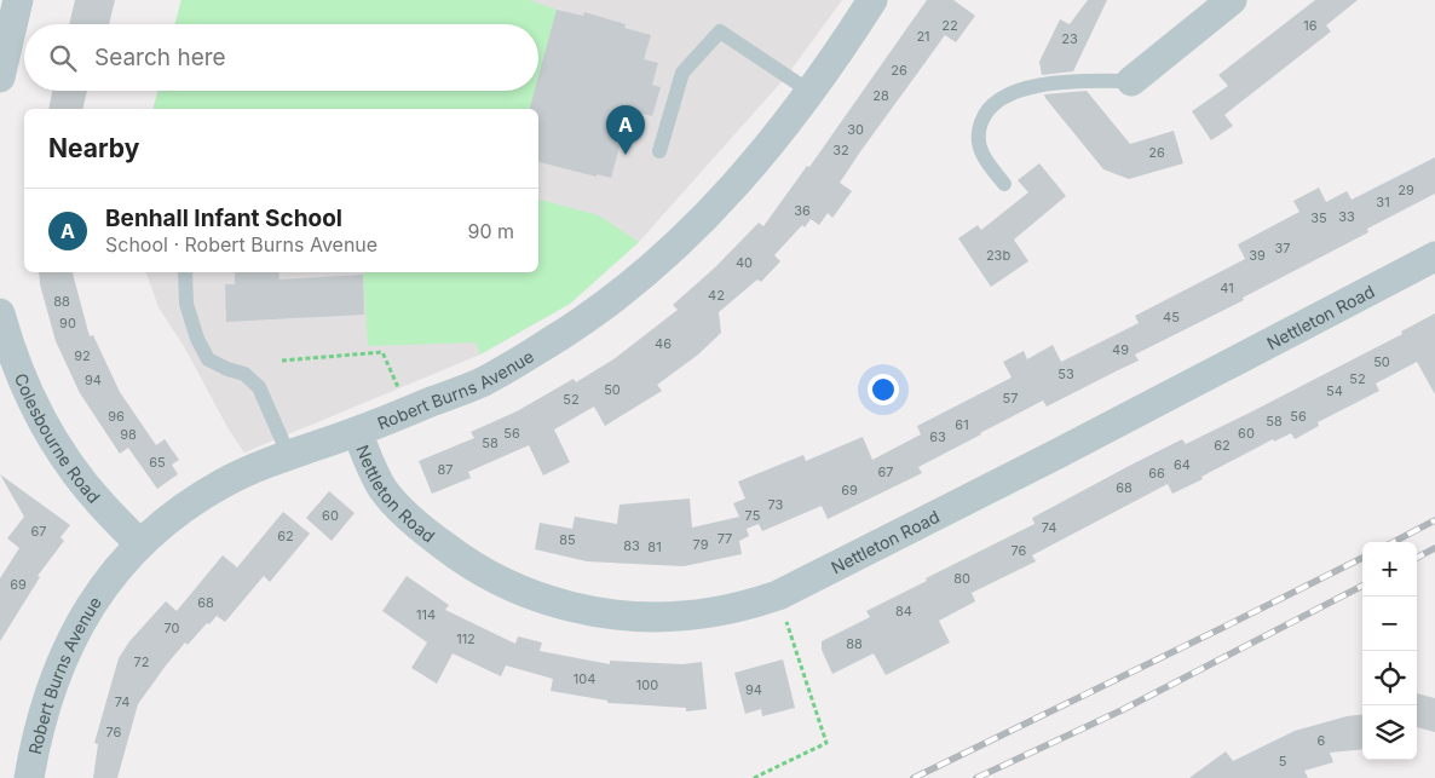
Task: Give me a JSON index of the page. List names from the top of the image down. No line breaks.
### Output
{"streets":{"street":["Nettleton Road","Robert Burns Avenue","Colesbourne Road"]},"crossings":[["Nettleton Road","Robert Burns Avenue"],["Robert Burns Avenue","Colesbourne Road"]],"house_numbers":["22","16","21","23","26","28","30","32","26","29","31","36","33","35","37","23b","39","40","41","42","88","45","90","46","49","92","50","53","52","94","50","54","57","52","96","56","58","61","56","60","98","63","58","62","65","64","87","67","66","68","69","73","60","75","74","67","62","77","85","79","83","81","76","80","69","68","84","114","70","112","88","72","104","100","94","74","76","6","5"],"page":{"search":"Search here","pins":"A","heading":"Nearby","list":[{"mark":"A","name":"Benhall Infant School","note":"School · Robert Burns Avenue","value":"90 m"}],"map_buttons":["+","−"]}}
